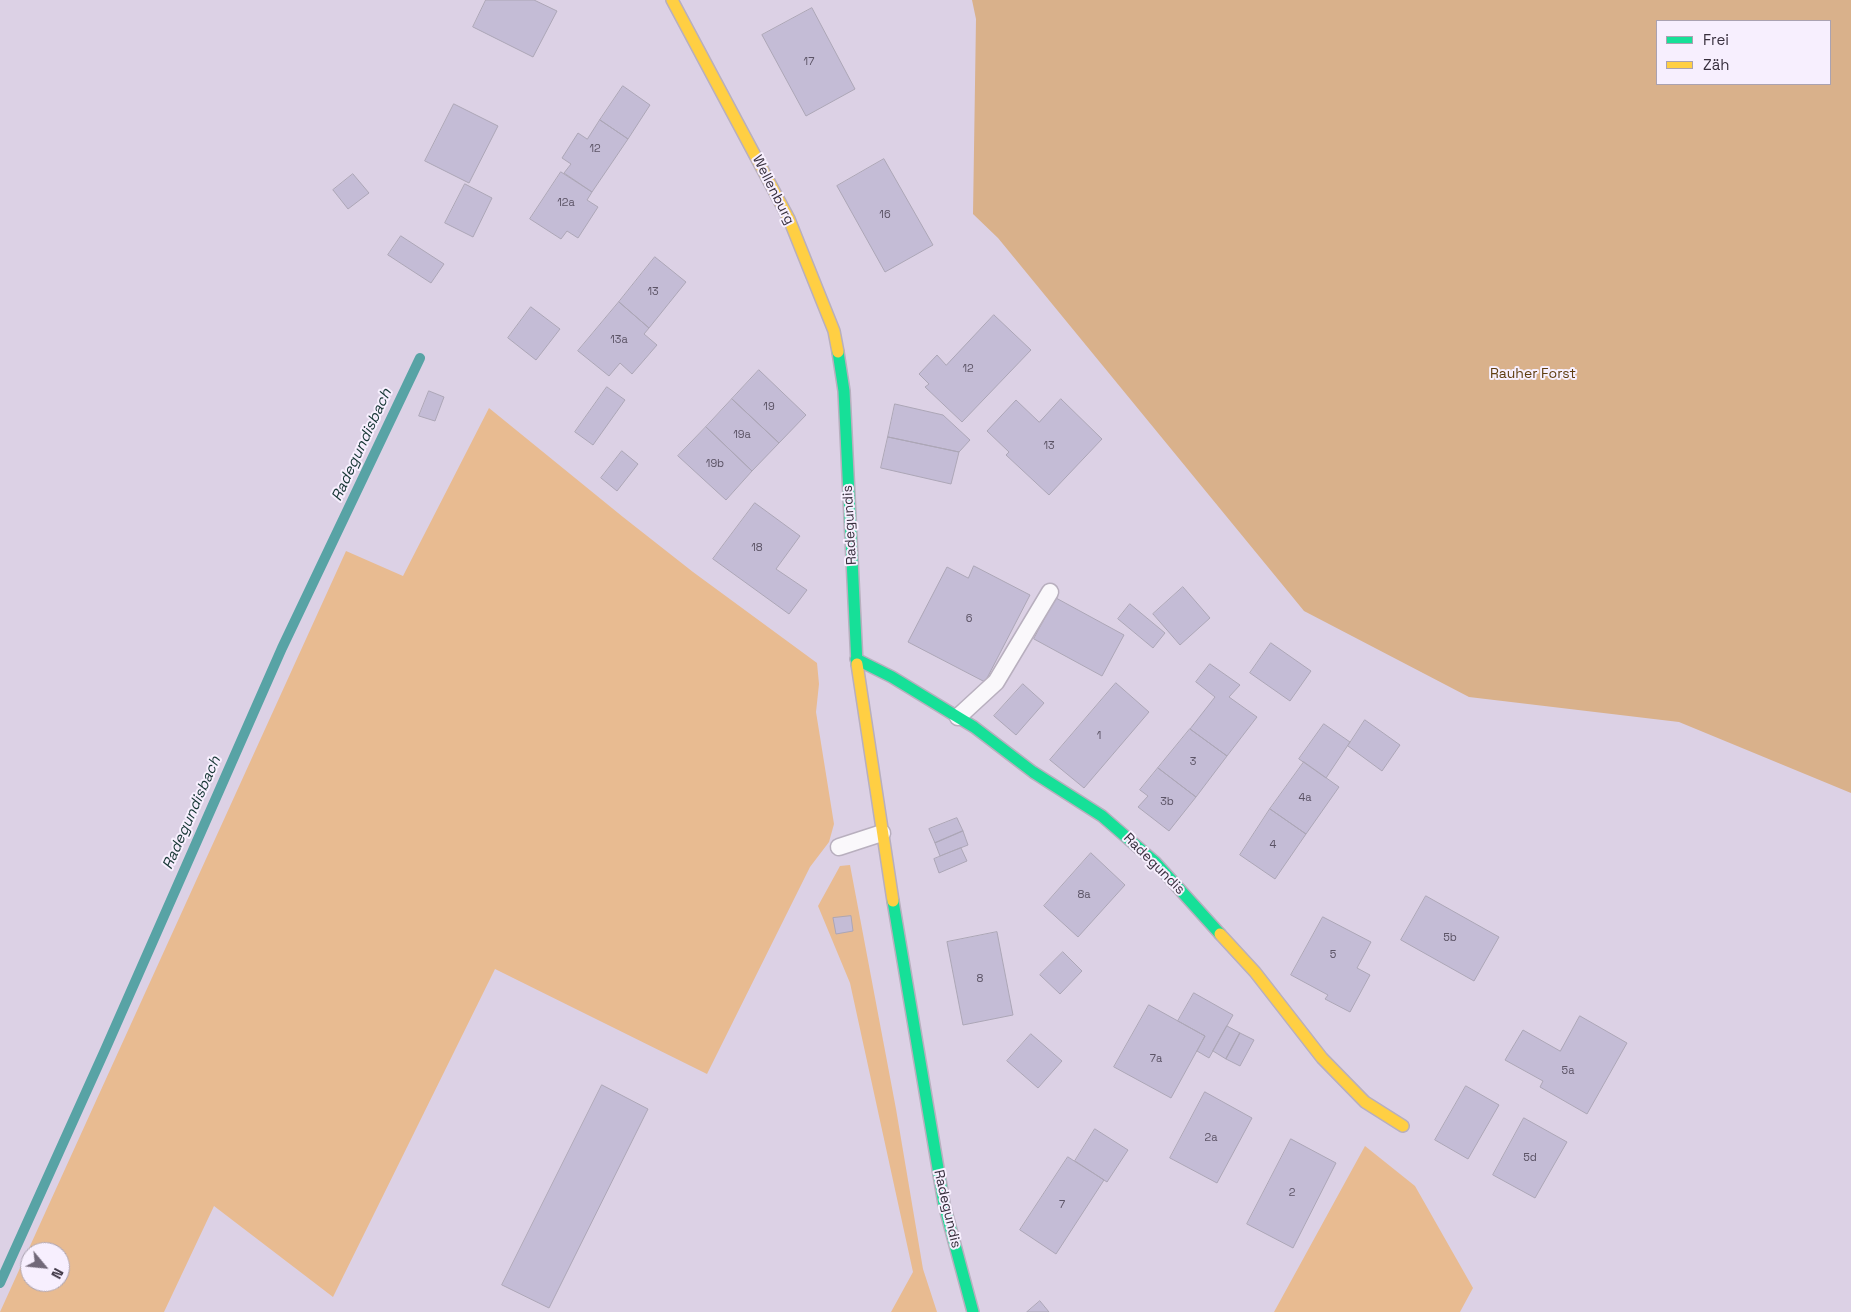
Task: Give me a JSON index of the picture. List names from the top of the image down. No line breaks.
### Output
{"streets":{"street":["Wellenburg","Radegundis"]},"crossings":[["Wellenburg","Radegundis"]],"water":["Radegundisbach"],"parks":["Rauher Forst"],"house_numbers":["17","12","12a","16","13","13a","12","19","19a","13","19b","18","6","1","3","4a","3b","4","8a","5b","5","8","7a","5a","2a","5d","2","7"],"legend":["Frei","Zäh"],"north":"bottom right"}
